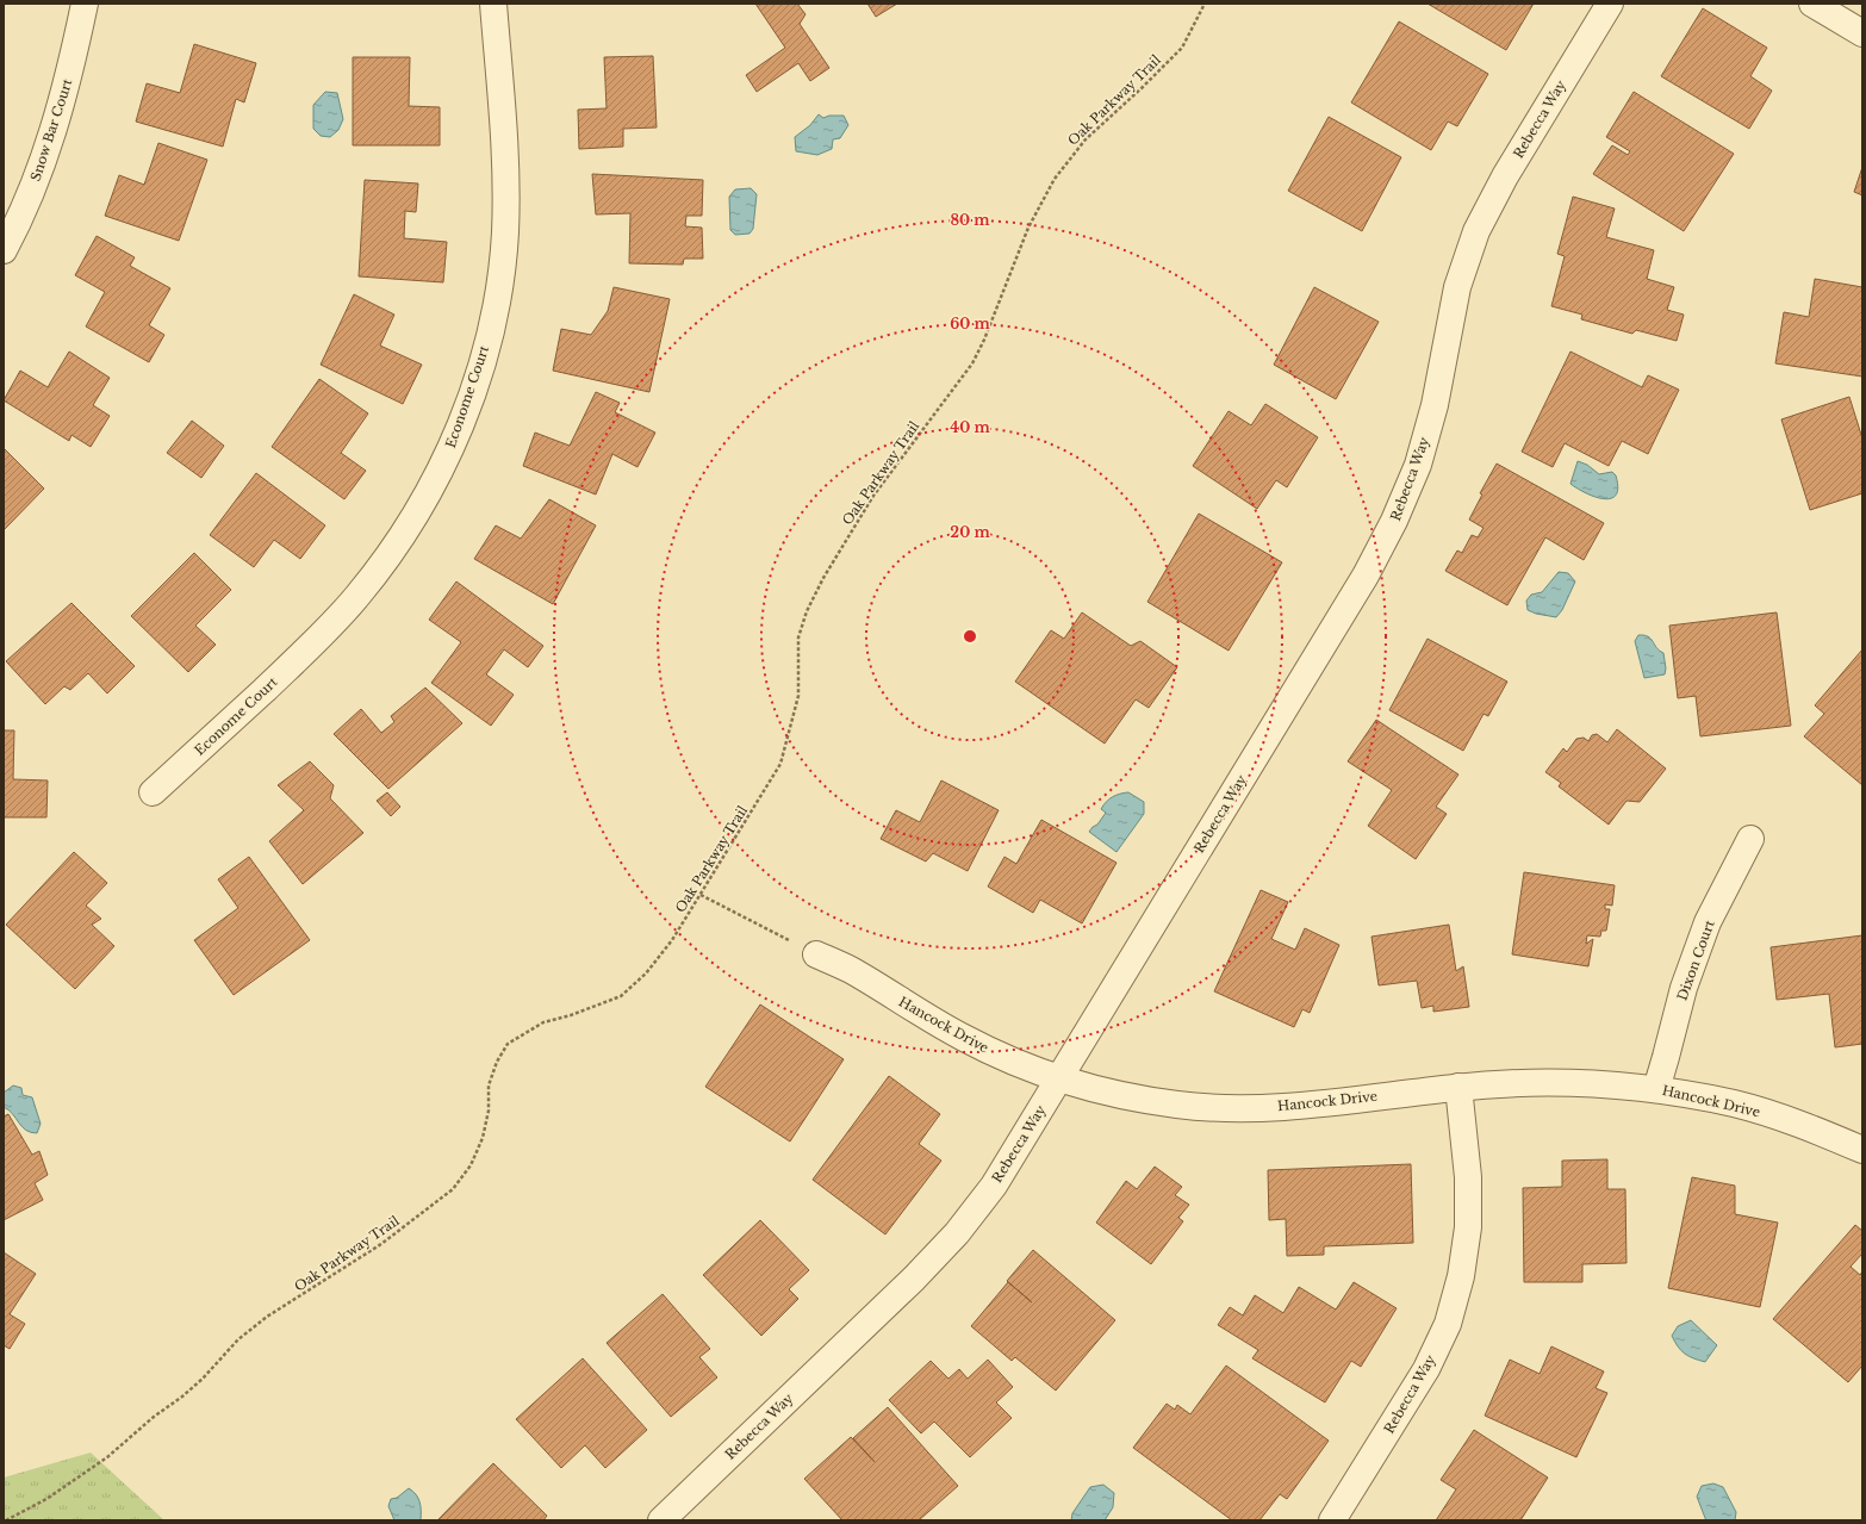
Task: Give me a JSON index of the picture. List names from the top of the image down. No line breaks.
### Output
{"streets":{"street":["Rebecca Way","Snow Bar Court","Econome Court","Dixon Court","Hancock Drive"],"path":["Oak Parkway Trail"]},"crossings":[["Rebecca Way","Hancock Drive"],["Dixon Court","Hancock Drive"]],"rings":["80 m","60 m","40 m","20 m"]}
